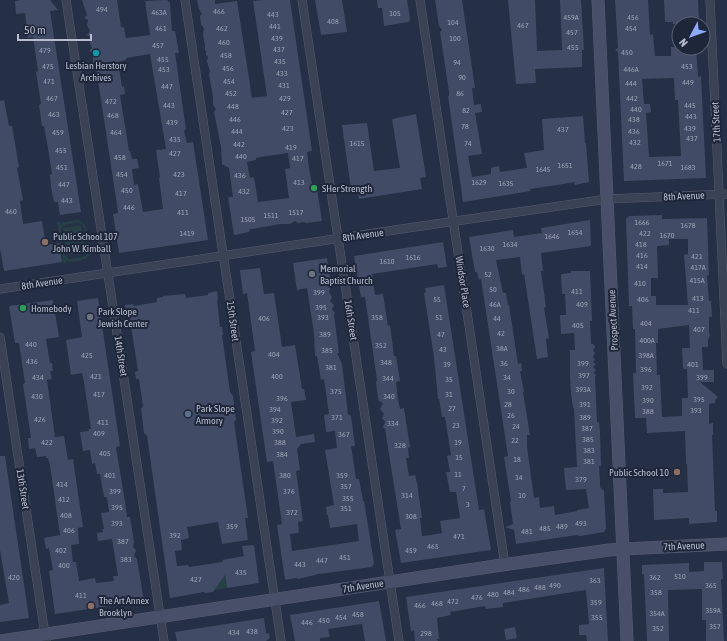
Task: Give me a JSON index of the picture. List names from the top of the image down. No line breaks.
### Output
{"streets":{"street":["17th Street","8th Avenue","Windsor Place","16th Street","Prospect Avenue","15th Street","14th Street","13th Street","7th Avenue"]},"crossings":[["17th Street","8th Avenue"],["8th Avenue","Windsor Place"],["8th Avenue","16th Street"],["8th Avenue","Prospect Avenue"],["8th Avenue","15th Street"],["8th Avenue","14th Street"],["Windsor Place","7th Avenue"],["16th Street","7th Avenue"],["Prospect Avenue","7th Avenue"],["15th Street","7th Avenue"],["14th Street","7th Avenue"],["13th Street","7th Avenue"]],"places":["Lesbian Herstory Archives","SHer Strength","Public School 107 John W. Kimball","Memorial Baptist Church","Homebody","Park Slope Jewish Center","Park Slope Armory","Public School 10","The Art Annex Brooklyn"],"house_numbers":["494","466","463A","105","443","459A","456","408","104","467","441","461","462","454","457","439","100","460","457","455","437","479","450","458","455","435","94","475","453","456","453","446A","433","90","471","454","449","444","431","447","452","86","467","429","442","472","443","445","448","440","82","427","463","468","443","446","438","439","78","423","439","437","444","436","459","464","437","435","432","1615","74","442","419","455","427","440","458","417","1671","1651","428","451","1683","1645","454","423","436","413","1629","1635","447","450","432","417","443","446","460","411","1517","1511","1505","1666","1678","1654","1419","422","1670","1646","1634","418","1630","416","421","1616","1610","414","417A","52","415A","410","50","411","399","413","55","406","46A","409","395","411","393","358","51","406","44","404","405","407","42","389","47","400A","440","352","38A","43","385","404","425","398A","436","348","36","399","39","401","381","396","397","421","400","434","34","399","344","35","392","393A","375","30","417","31","430","340","396","395","390","28","391","27","394","393","388","26","371","389","426","392","411","334","23","24","387","390","409","367","385","22","422","388","19","328","383","405","384","15","18","381","11","401","380","359","14","379","414","357","7","399","376","314","10","355","412","3","395","351","372","408","308","393","493","359","489","485","406","481","392","471","387","465","402","459","451","383","447","443","400","435","510","420","362","427","363","490","365","488","486","484","358","480","411","476","472","359","468","466","359A","354A","458","454","355","450","446","357","352","438","434","298"],"scale_bar":"50 m","north":"bottom left"}
